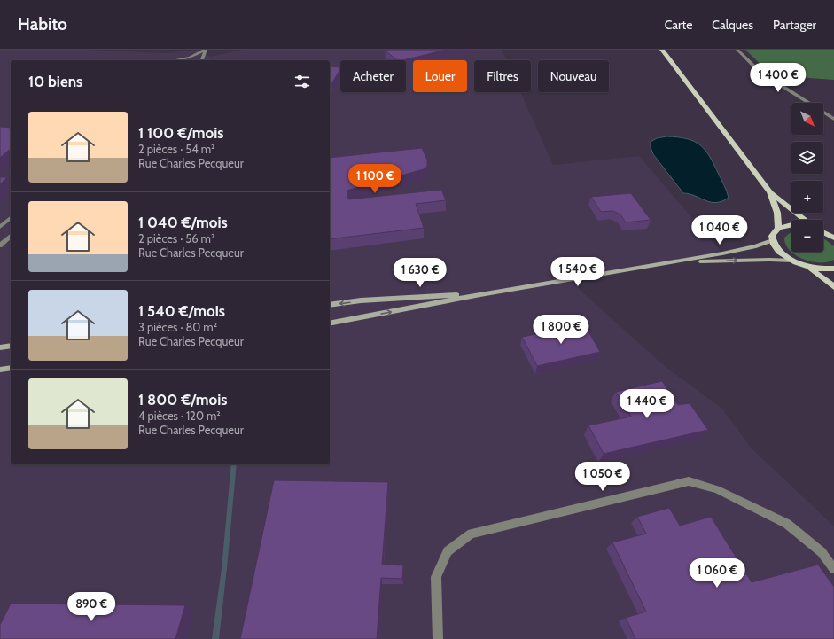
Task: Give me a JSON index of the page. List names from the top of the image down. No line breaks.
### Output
{"north":"bottom right","page":{"header":"Habito","nav":["Carte","Calques","Partager"],"chip":["Acheter","Louer","Filtres","Nouveau"],"heading":"10 biens","price":["1 400 €","1 100 €","1 040 €","1 540 €","1 630 €","1 800 €","1 440 €","1 050 €","1 060 €","890 €"],"map_buttons":["+","−"],"list":[{"name":"1 100 €/mois","note":"2 pièces · 54 m² · Rue Charles Pecqueur"},{"name":"1 040 €/mois","note":"2 pièces · 56 m² · Rue Charles Pecqueur"},{"name":"1 540 €/mois","note":"3 pièces · 80 m² · Rue Charles Pecqueur"},{"name":"1 800 €/mois","note":"4 pièces · 120 m² · Rue Charles Pecqueur"}]}}
